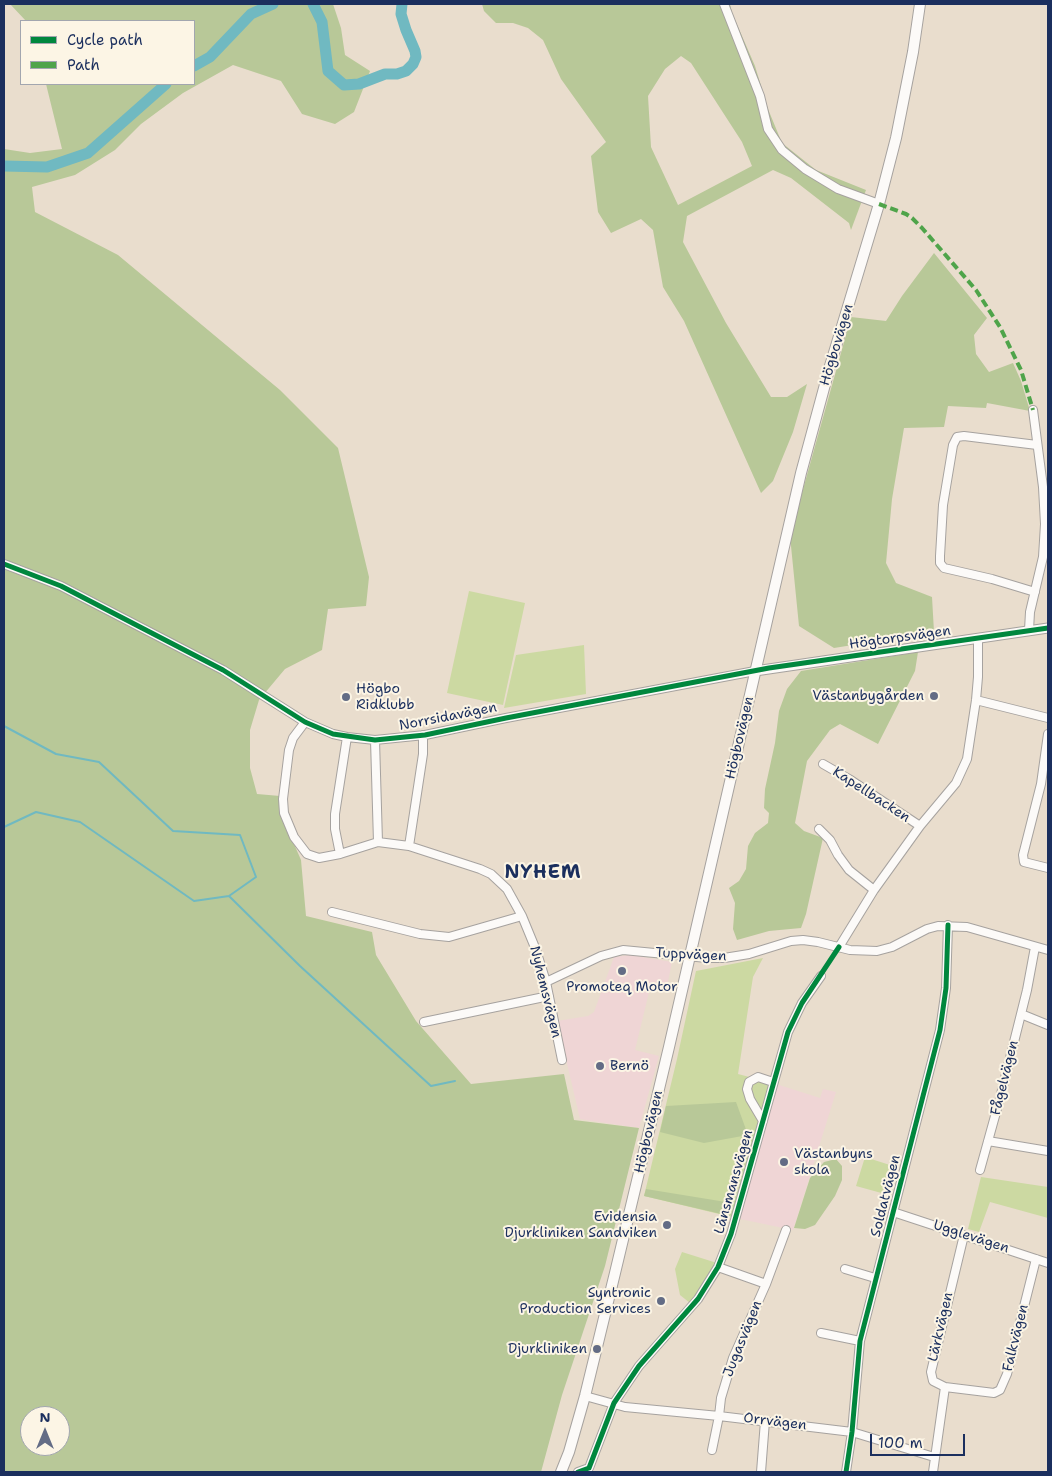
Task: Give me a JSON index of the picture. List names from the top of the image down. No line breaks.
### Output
{"streets":{"main road":["Högbovägen"],"street":["Högtorpsvägen","Norrsidavägen","Kapellbacken","Tuppvägen","Nyhemsvägen","Fågelvägen","Länsmansvägen","Soldatvägen","Ugglevägen","Lärkvägen","Falkvägen","Jugasvägen","Orrvägen"]},"crossings":[["Högbovägen","Högtorpsvägen"],["Högbovägen","Norrsidavägen"],["Högbovägen","Tuppvägen"],["Högbovägen","Orrvägen"],["Högtorpsvägen","Norrsidavägen"],["Tuppvägen","Nyhemsvägen"],["Tuppvägen","Fågelvägen"],["Tuppvägen","Soldatvägen"],["Länsmansvägen","Orrvägen"],["Soldatvägen","Ugglevägen"],["Soldatvägen","Orrvägen"],["Ugglevägen","Lärkvägen"],["Ugglevägen","Falkvägen"],["Lärkvägen","Falkvägen"],["Jugasvägen","Orrvägen"]],"districts":["NYHEM"],"places":["Västanbygården","Högbo Ridklubb","Promoteq Motor","Bernö","Västanbyns skola","Evidensia Djurkliniken Sandviken","Syntronic Production Services","Djurkliniken"],"legend":["Cycle path","Path"],"scale_bar":"100 m","north":"top"}
